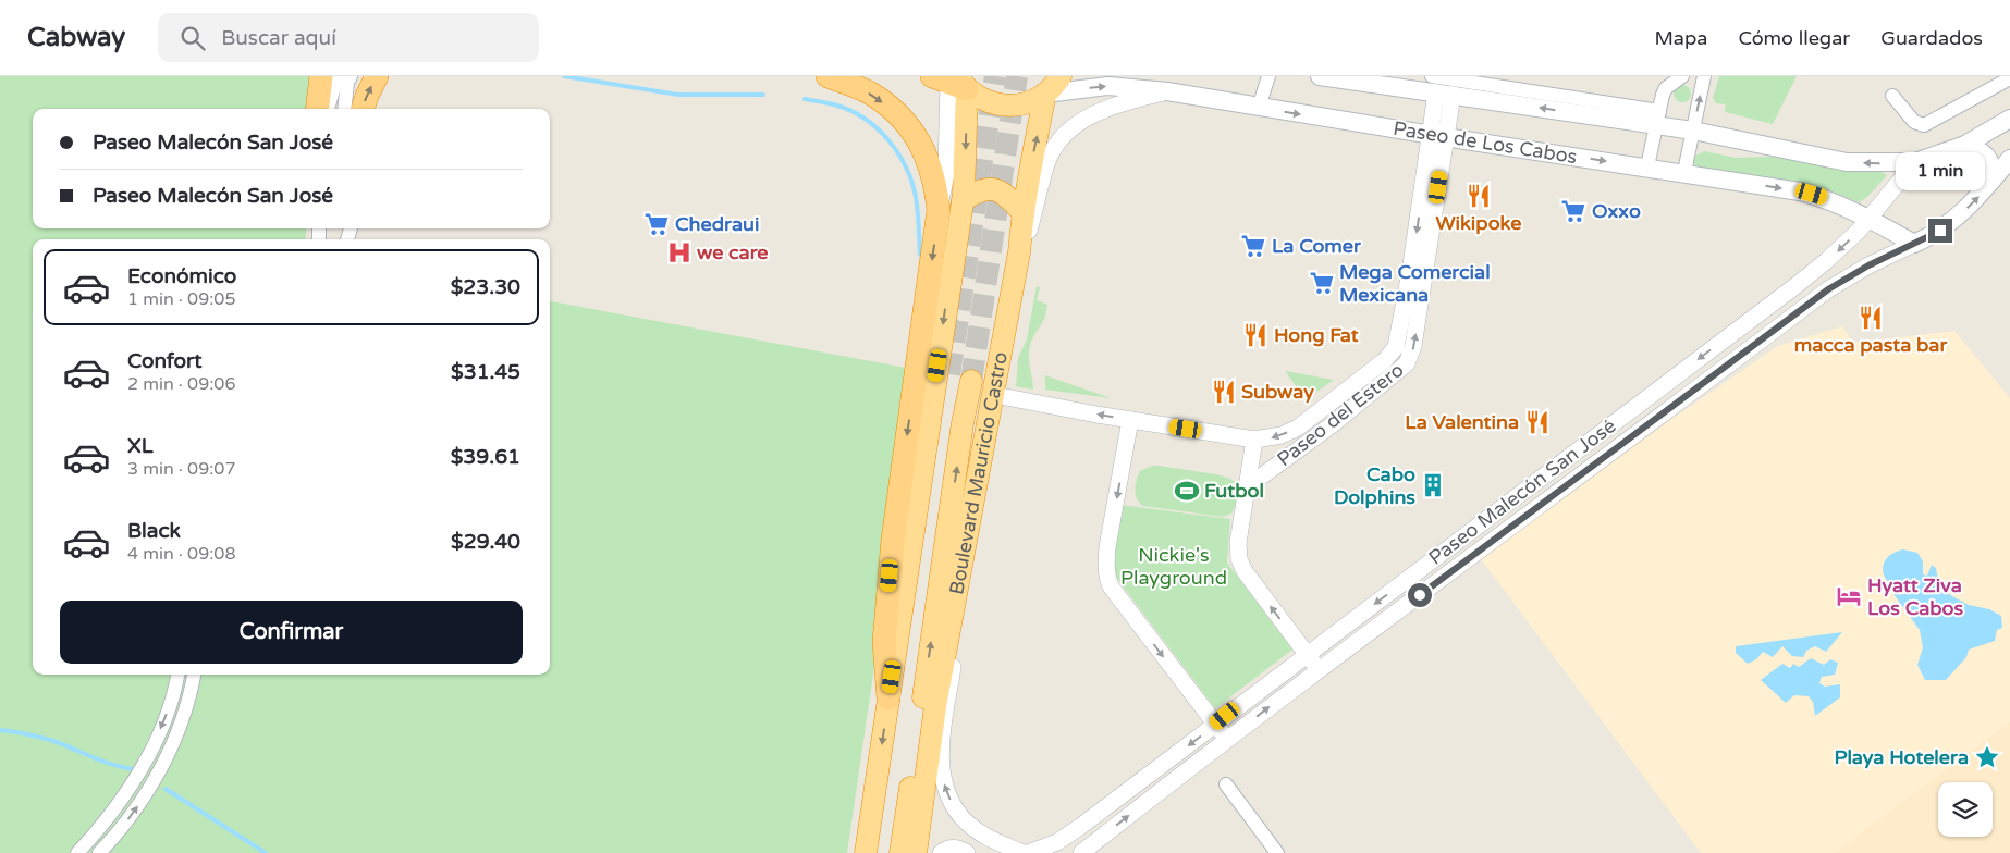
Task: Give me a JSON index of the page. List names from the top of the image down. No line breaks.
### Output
{"streets":{"highway":["Boulevard Mauricio Castro"],"main road":["Paseo de Los Cabos","Paseo Malecón San José"],"street":["Paseo del Estero"]},"crossings":[["Paseo de Los Cabos","Paseo del Estero"],["Paseo de Los Cabos","Boulevard Mauricio Castro"],["Paseo de Los Cabos","Paseo Malecón San José"]],"parks":["Nickie's Playground"],"places":{"restaurant":["Wikipoke","macca pasta bar","Hong Fat","Subway","La Valentina"],"supermarket":["Oxxo","Chedraui","La Comer","Mega Comercial Mexicana"],"hospital":["we care"],"building":["Cabo Dolphins"],"sports":["Futbol"],"hotel":["Hyatt Ziva Los Cabos"],"place":["Playa Hotelera"]},"page":{"header":"Cabway","search":"Buscar aquí","nav":["Mapa","Cómo llegar","Guardados"],"banner":["Paseo Malecón San José","Paseo Malecón San José"],"bubble":"1 min","list":[{"name":"Económico","note":"1 min · 09:05","value":"$23.30"},{"name":"Confort","note":"2 min · 09:06","value":"$31.45"},{"name":"XL","note":"3 min · 09:07","value":"$39.61"},{"name":"Black","note":"4 min · 09:08","value":"$29.40"}],"buttons":"Confirmar"}}
